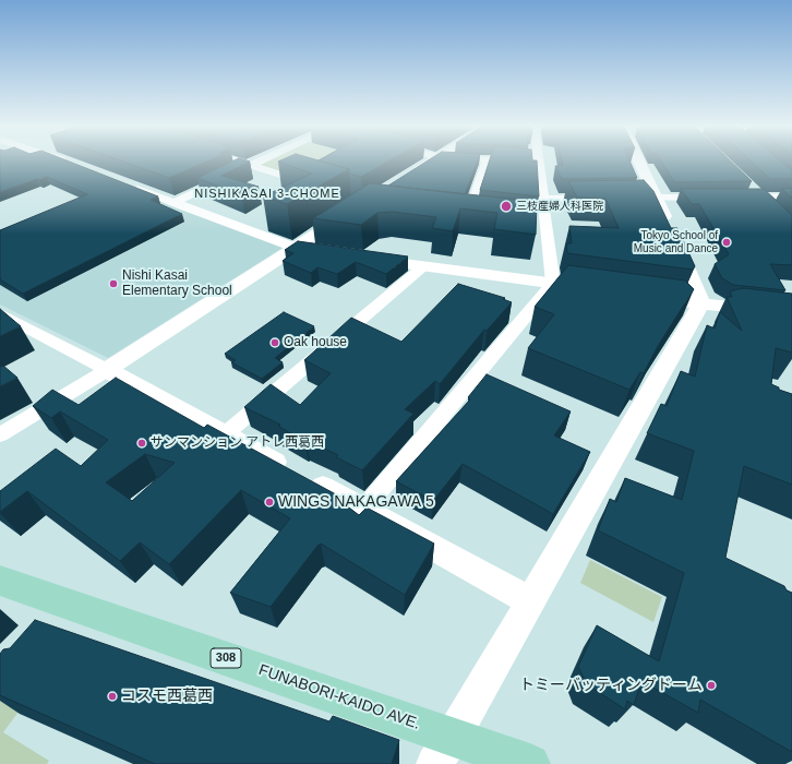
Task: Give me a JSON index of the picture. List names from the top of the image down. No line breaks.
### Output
{"streets":{"main road":["308","FUNABORI-KAIDO AVE."]},"districts":["NISHIKASAI 3-CHOME"],"places":["三枝産婦人科医院","Tokyo School of Music and Dance","Nishi Kasai Elementary School","Oak house","サンマンション アトレ西葛西","WINGS NAKAGAWA 5","トミーバッティングドーム","コスモ西葛西"]}
